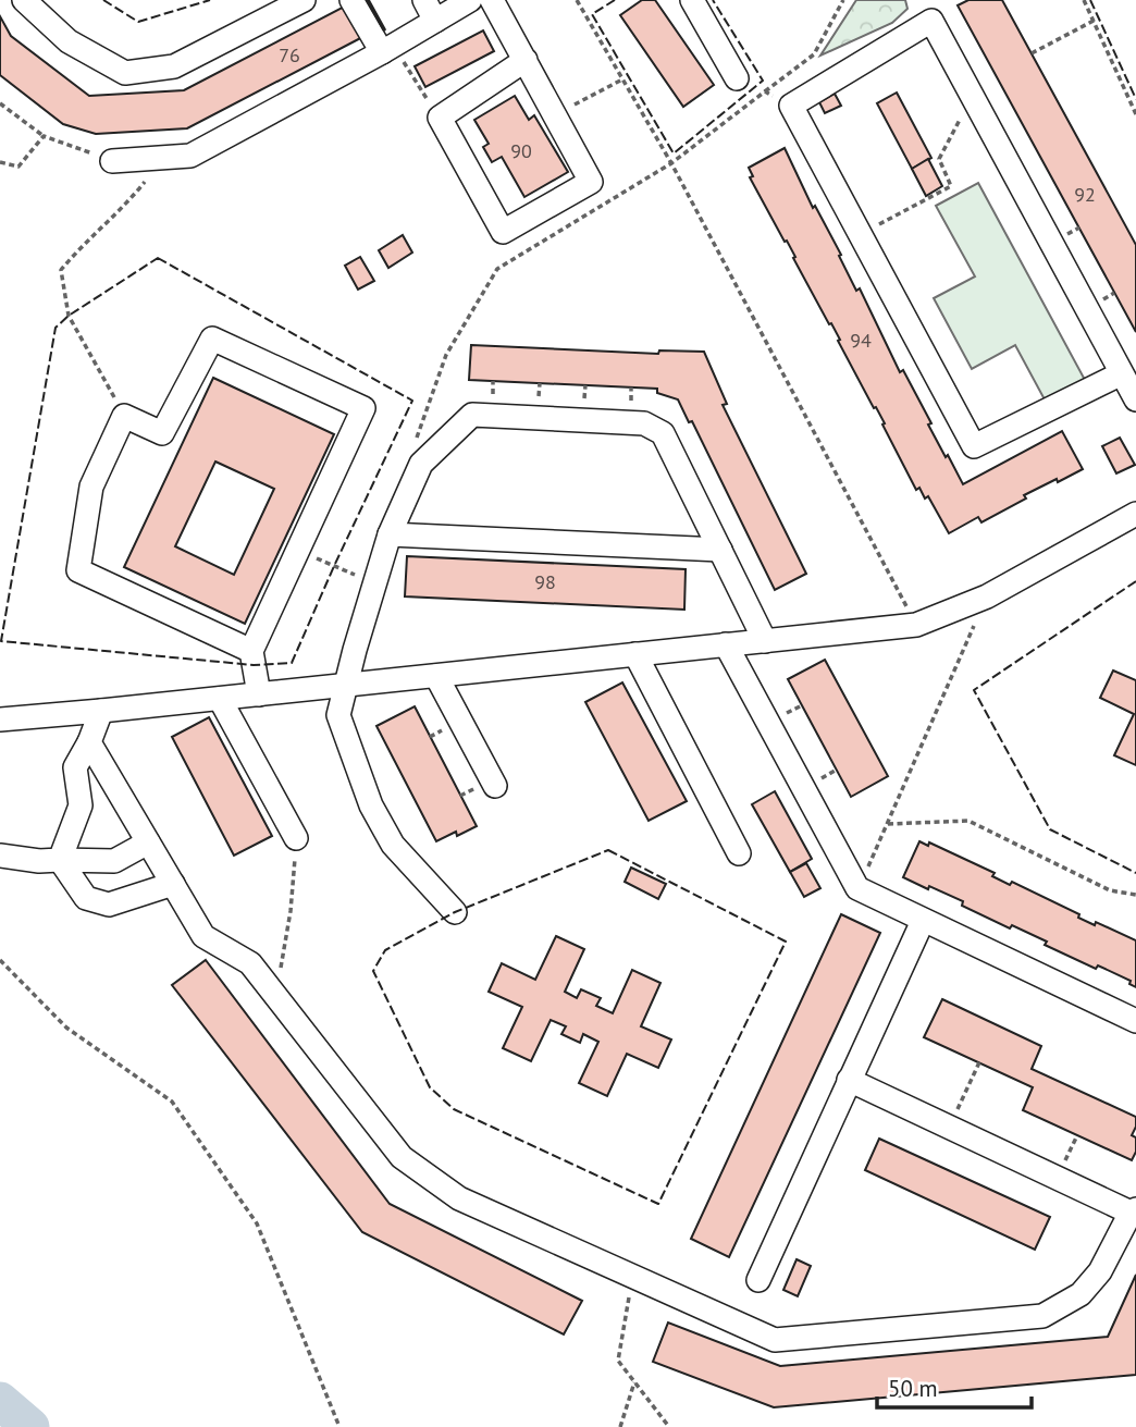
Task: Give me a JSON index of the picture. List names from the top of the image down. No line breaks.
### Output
{"house_numbers":["76","90","92","94","98"],"scale_bar":"50 m"}
